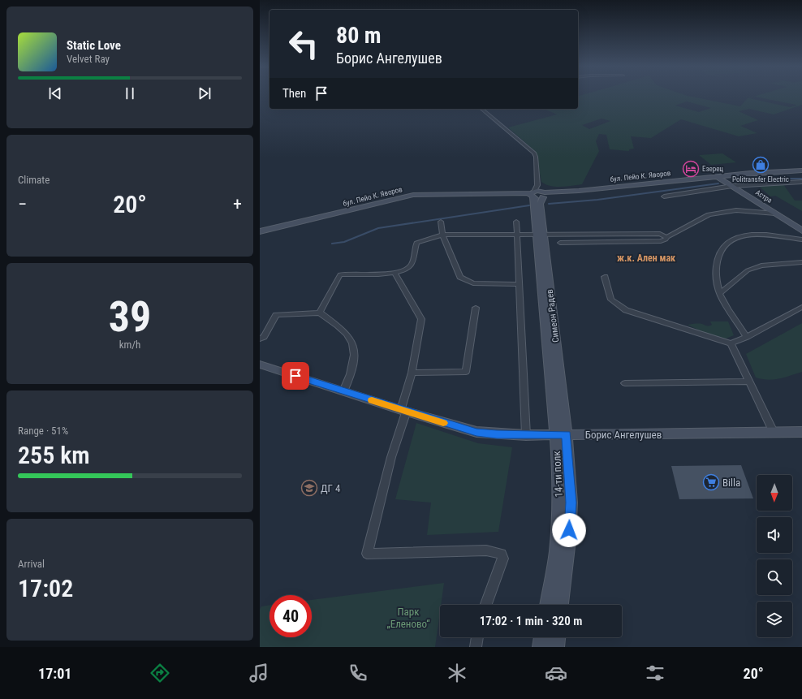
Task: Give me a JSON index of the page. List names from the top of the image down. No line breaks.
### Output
{"streets":{"street":["бул. Пейо К. Яворов","Астра","Симеон Радев","Борис Ангелушев","14-ти полк"]},"crossings":[["бул. Пейо К. Яворов","Астра"],["бул. Пейо К. Яворов","Симеон Радев"],["Симеон Радев","Борис Ангелушев"],["Симеон Радев","14-ти полк"],["Борис Ангелушев","14-ти полк"]],"districts":["ж.к. Ален мак"],"parks":["Парк „Еленово“"],"places":{"shop":["Politransfer Electric"],"hotel":["Езерец"],"supermarket":["Billa"],"school or university":["ДГ 4"]},"north":"bottom","page":{"turn":["80 m","Борис Ангелушев"],"song":["Static Love","Velvet Ray"],"then":"Then","tile":["Climate",["39","km/h"],["Range · 51%","255 km"],["Arrival","17:02"]],"heat":["−","20°","+"],"limit":"40","trip":"17:02 · 1 min · 320 m","tabs":["17:01","20°"]}}
